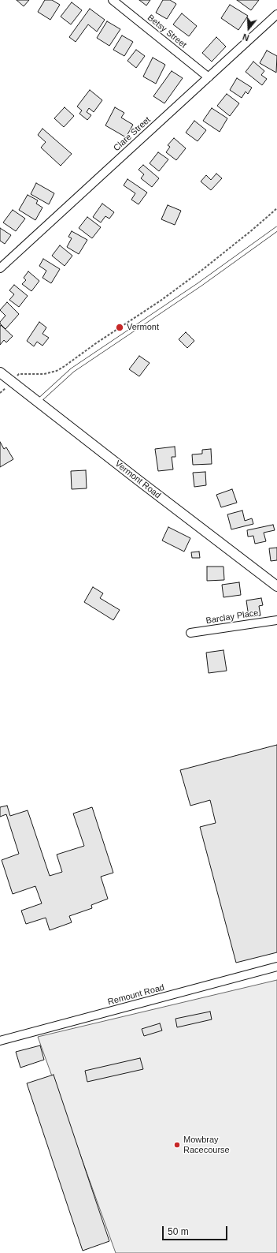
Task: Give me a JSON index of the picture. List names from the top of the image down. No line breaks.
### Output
{"streets":{"street":["Betsy Street","Clare Street","Vermont Road","Barclay Place","Remount Road"]},"crossings":[["Betsy Street","Clare Street"]],"places":["Vermont","Mowbray Racecourse"],"scale_bar":"50 m","north":"bottom"}
